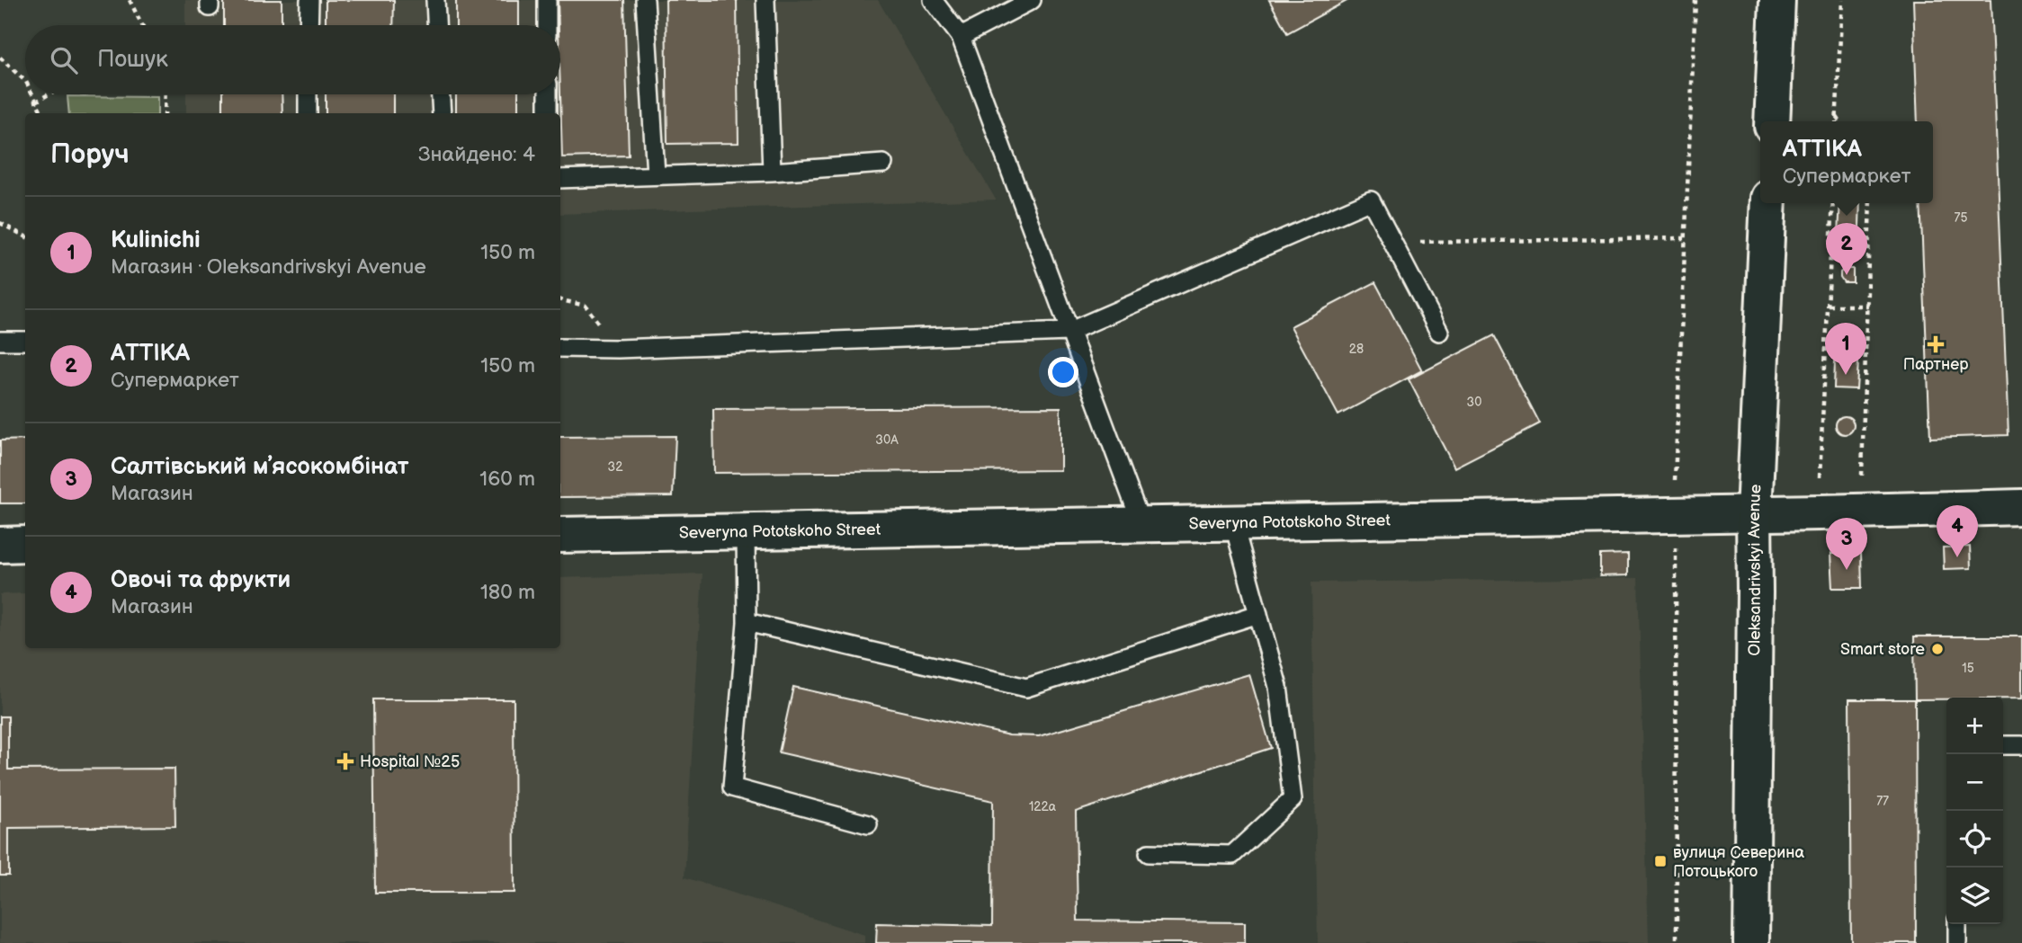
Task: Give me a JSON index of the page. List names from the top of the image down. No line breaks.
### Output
{"streets":{"street":["Severyna Pototskoho Street","Oleksandrivskyi Avenue"]},"crossings":[["Severyna Pototskoho Street","Oleksandrivskyi Avenue"]],"places":{"health":["Партнер","Hospital №25"],"other":["Smart store"],"transit":["вулиця Северина Потоцького"]},"house_numbers":["75","28","30","30А","32","15","77","122а"],"page":{"search":"Пошук","heading":["Поруч","Знайдено: 4"],"popup":["АТТІКА","Супермаркет"],"list":[{"mark":"1","name":"Kulinichi","note":"Магазин · Oleksandrivskyi Avenue","value":"150 m"},{"mark":"2","name":"АТТІКА","note":"Супермаркет","value":"150 m"},{"mark":"3","name":"Салтівський мʼясокомбінат","note":"Магазин","value":"160 m"},{"mark":"4","name":"Овочі та фрукти","note":"Магазин","value":"180 m"}],"pins":["2","1","4","3"],"map_buttons":["+","−"]}}
